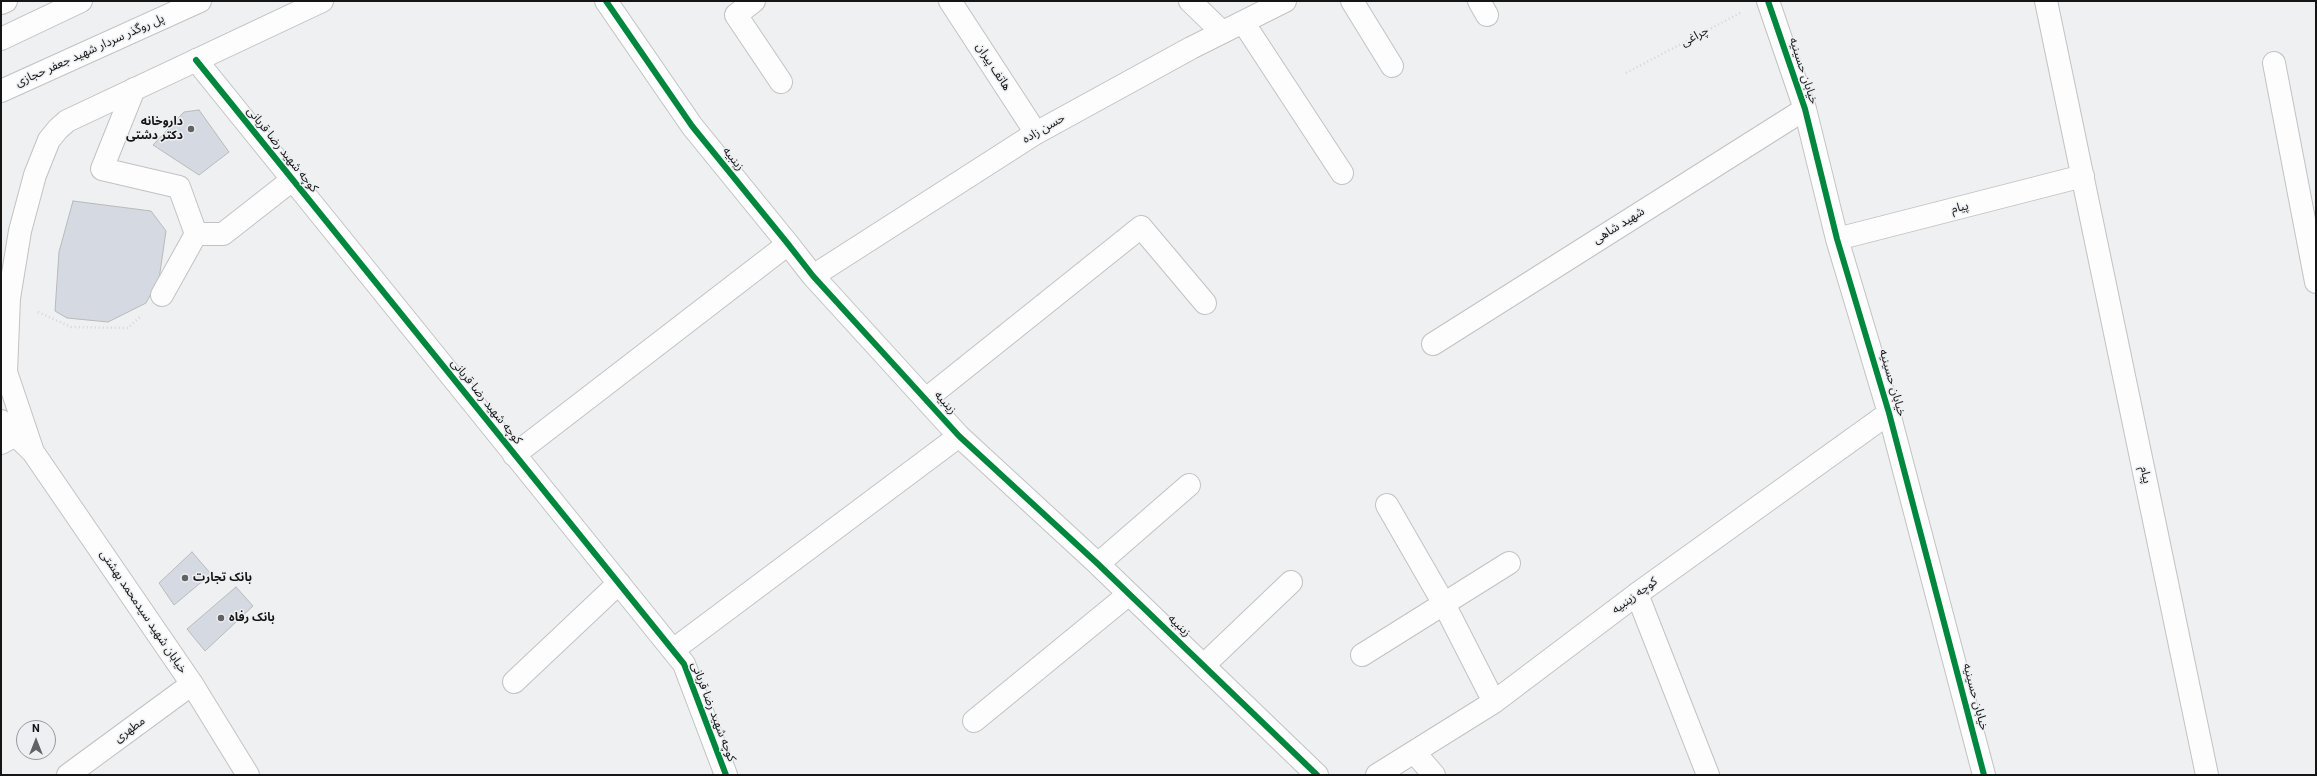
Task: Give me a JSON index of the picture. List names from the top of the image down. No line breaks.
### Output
{"streets":{"street":["پل روگذر سردار شهید جعفر حجازی","هاتف پیران","خیابان حسینیه","حسن زاده","کوچه شهید رضا قربانی","زینبیه","پیام","شهید شاهی","کوچه زینبیه","خیابان شهید سیدمحمد بهشتی","مطهری"],"path":["چراغی"]},"crossings":[["چراغی","خیابان حسینیه"],["هاتف پیران","حسن زاده"],["خیابان حسینیه","پیام"],["خیابان حسینیه","شهید شاهی"],["خیابان حسینیه","کوچه زینبیه"],["حسن زاده","زینبیه"],["خیابان شهید سیدمحمد بهشتی","مطهری"]],"places":["داروخانه دکتر دشتی","بانک تجارت","بانک رفاه"],"north":"top"}
